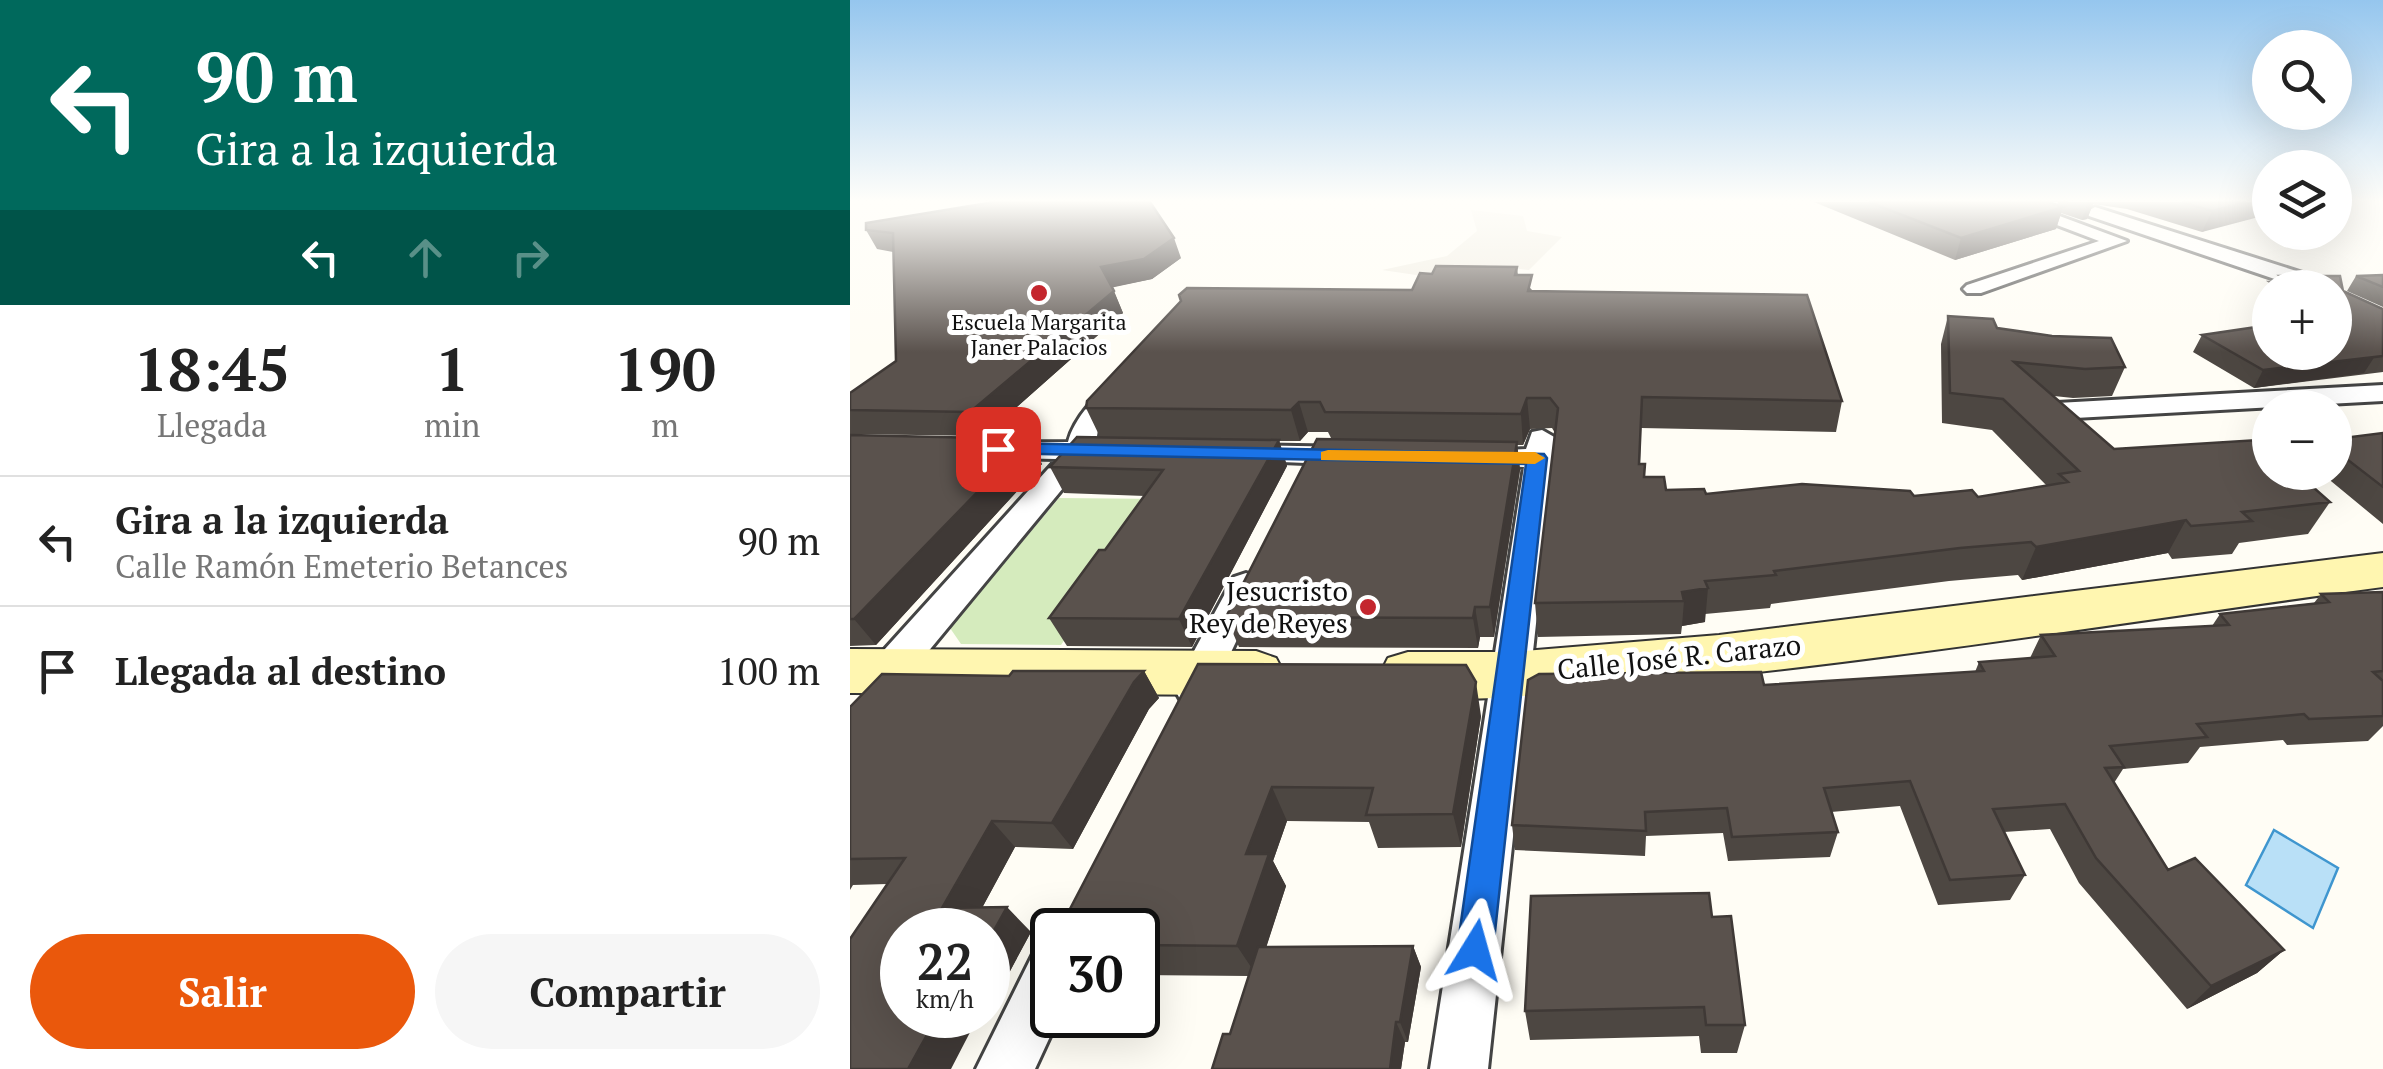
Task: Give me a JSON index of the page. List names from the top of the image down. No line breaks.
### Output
{"streets":{"street":["Calle José R. Carazo"]},"places":["Escuela Margarita Janer Palacios","Jesucristo Rey de Reyes"],"page":{"turn":["90 m","Gira a la izquierda"],"map_buttons":["+","−"],"eta":["18:45","Llegada","1","min","190","m"],"list":[{"name":"Gira a la izquierda","note":"Calle Ramón Emeterio Betances","value":"90 m"},{"name":"Llegada al destino","value":"100 m"}],"speed":"22 km/h","limit":"30","buttons":["Salir","Compartir"]}}
